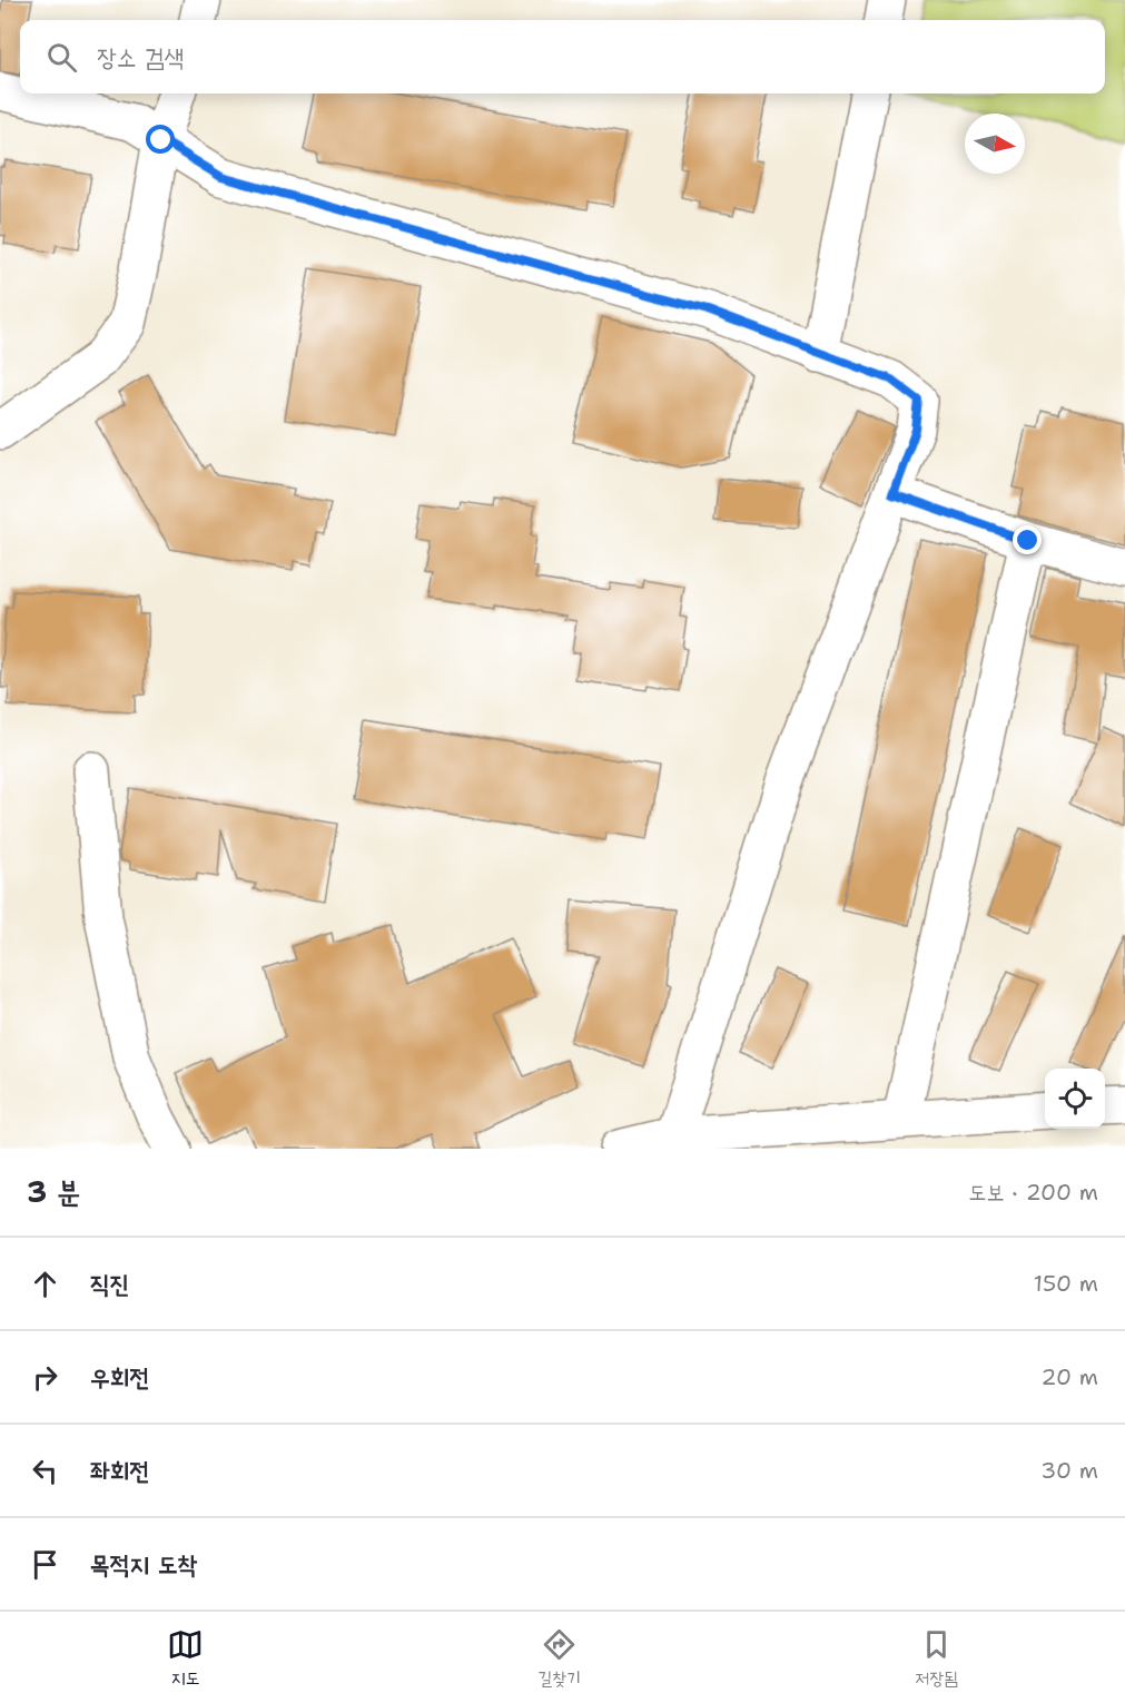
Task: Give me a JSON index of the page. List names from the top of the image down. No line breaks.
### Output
{"north":"right","page":{"search":"장소 검색","heading":["3 분","도보 · 200 m"],"list":[["직진","150 m"],["우회전","20 m"],["좌회전","30 m"],"목적지 도착"],"nav":["지도","길찾기","저장됨"]}}
